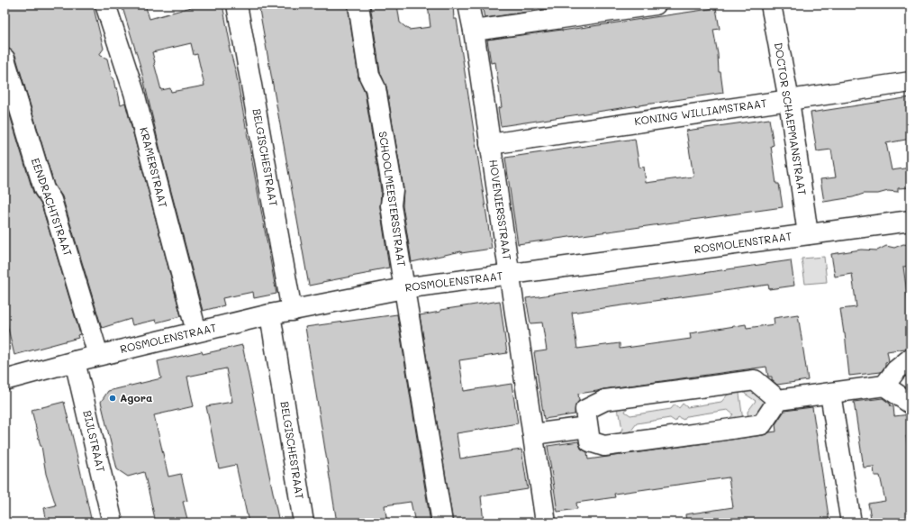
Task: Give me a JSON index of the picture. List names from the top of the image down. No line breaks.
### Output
{"streets":{"street":["KONING WILLIAMSTRAAT","DOCTOR SCHAEPMANSTRAAT","BELGISCHESTRAAT","KRAMERSTRAAT","SCHOOLMEESTERSSTRAAT","EENDRACHTSTRAAT","HOVENIERSSTRAAT","ROSMOLENSTRAAT","BIJLSTRAAT"]},"crossings":[["KONING WILLIAMSTRAAT","DOCTOR SCHAEPMANSTRAAT"],["KONING WILLIAMSTRAAT","HOVENIERSSTRAAT"],["DOCTOR SCHAEPMANSTRAAT","ROSMOLENSTRAAT"],["BELGISCHESTRAAT","ROSMOLENSTRAAT"],["KRAMERSTRAAT","ROSMOLENSTRAAT"],["SCHOOLMEESTERSSTRAAT","ROSMOLENSTRAAT"],["EENDRACHTSTRAAT","ROSMOLENSTRAAT"],["HOVENIERSSTRAAT","ROSMOLENSTRAAT"],["ROSMOLENSTRAAT","BIJLSTRAAT"]],"places":["Agora"]}
